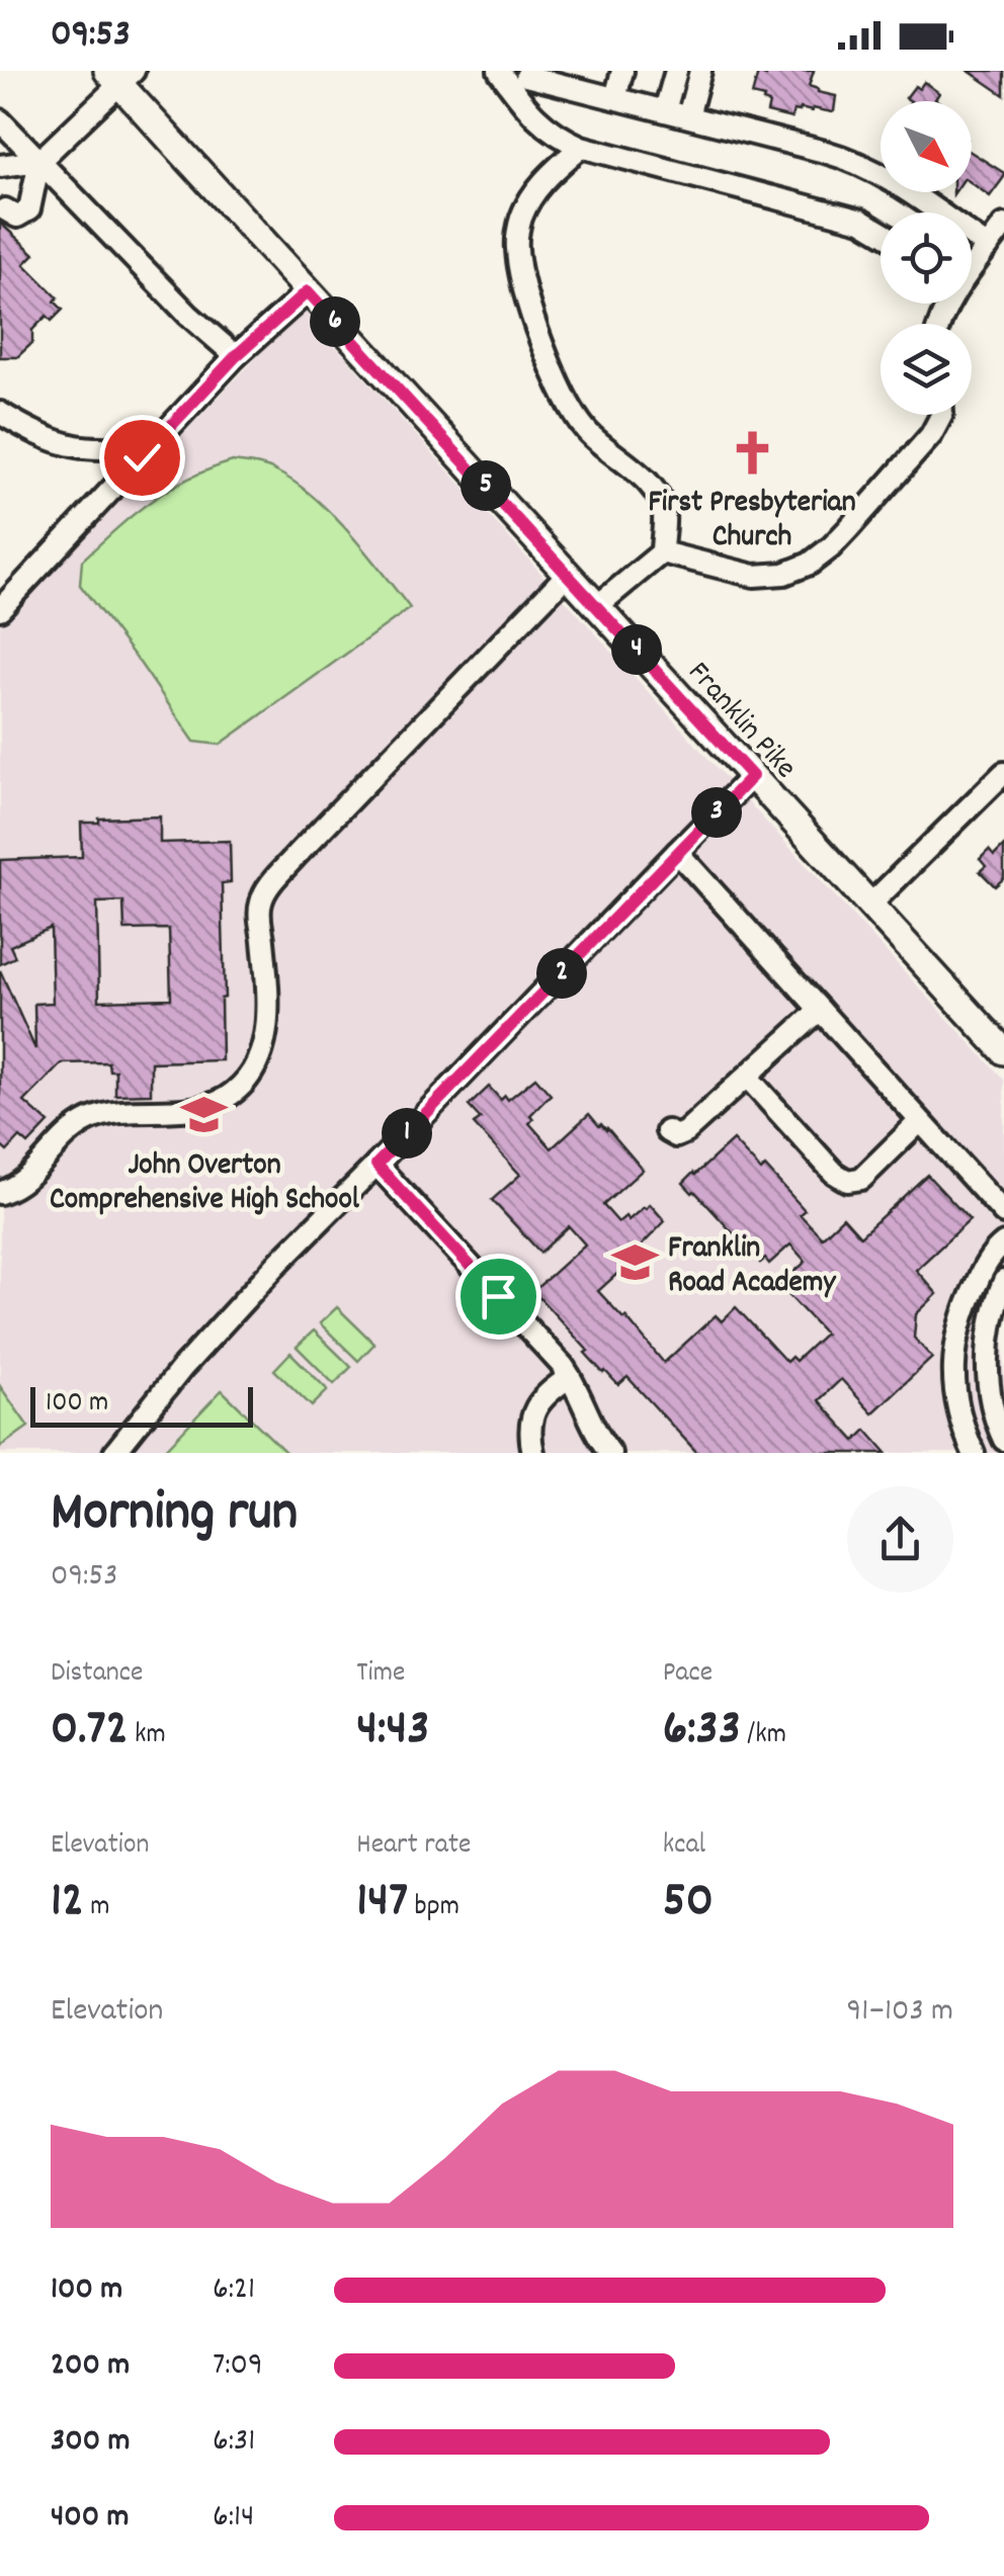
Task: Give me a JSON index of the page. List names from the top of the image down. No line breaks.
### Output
{"streets":{"main road":["Franklin Pike"]},"places":{"church":["First Presbyterian Church"],"school or university":["John Overton Comprehensive High School","Franklin Road Academy"]},"scale_bar":"100 m","north":"bottom right","page":{"status":"09:53","pins":["6","5","4","3","2","1"],"scale":"100 m","heading":["Morning run","09:53"],"stats":[["Distance","0.72 km"],["Time","4:43"],["Pace","6:33 /km"],["Elevation","12 m"],["Heart rate","147 bpm"],["kcal","50"]],"chart":["Elevation","91–103 m"],"list":[{"name":"100 m","note":"6:21"},{"name":"200 m","note":"7:09"},{"name":"300 m","note":"6:31"},{"name":"400 m","note":"6:14"}]}}
